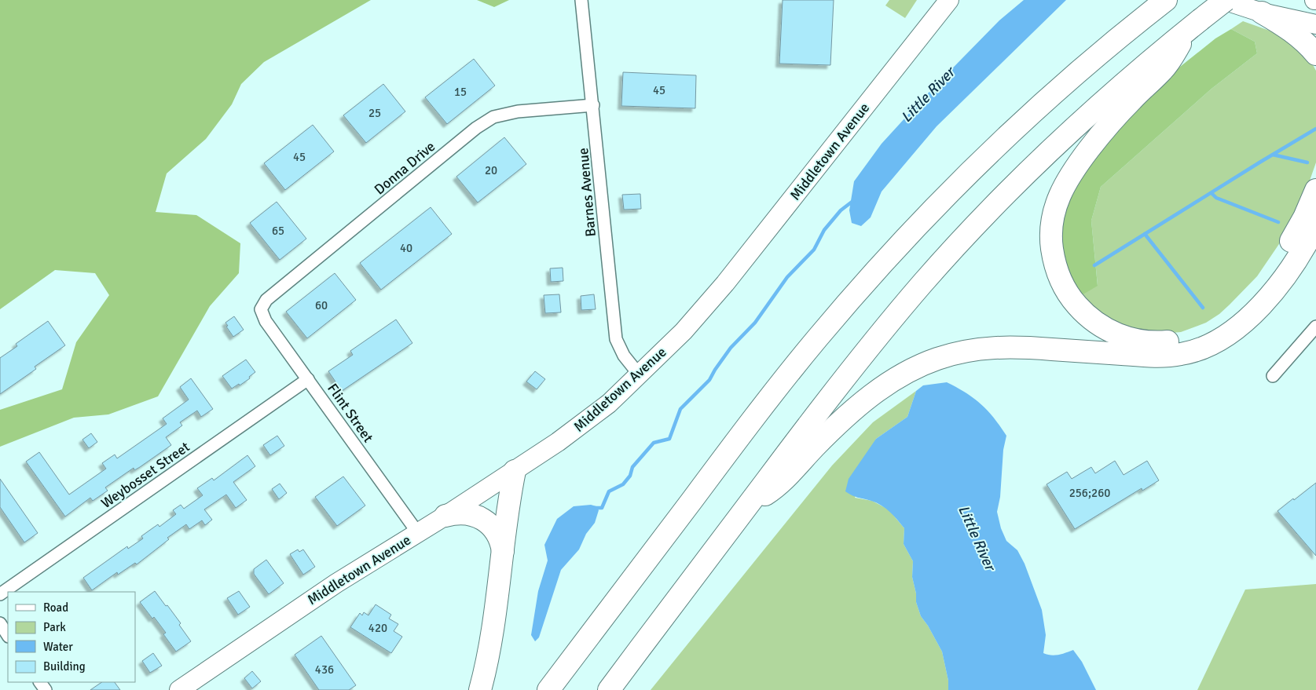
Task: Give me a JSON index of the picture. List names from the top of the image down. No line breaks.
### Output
{"streets":{"main road":["Middletown Avenue"],"street":["Donna Drive","Barnes Avenue","Flint Street","Weybosset Street"]},"crossings":[["Middletown Avenue","Barnes Avenue"],["Middletown Avenue","Flint Street"],["Donna Drive","Barnes Avenue"],["Donna Drive","Flint Street"],["Flint Street","Weybosset Street"]],"water":["Little River"],"house_numbers":["45","15","25","45","20","65","40","60","256;260","420","436"],"legend":["Road","Park","Water","Building"]}
